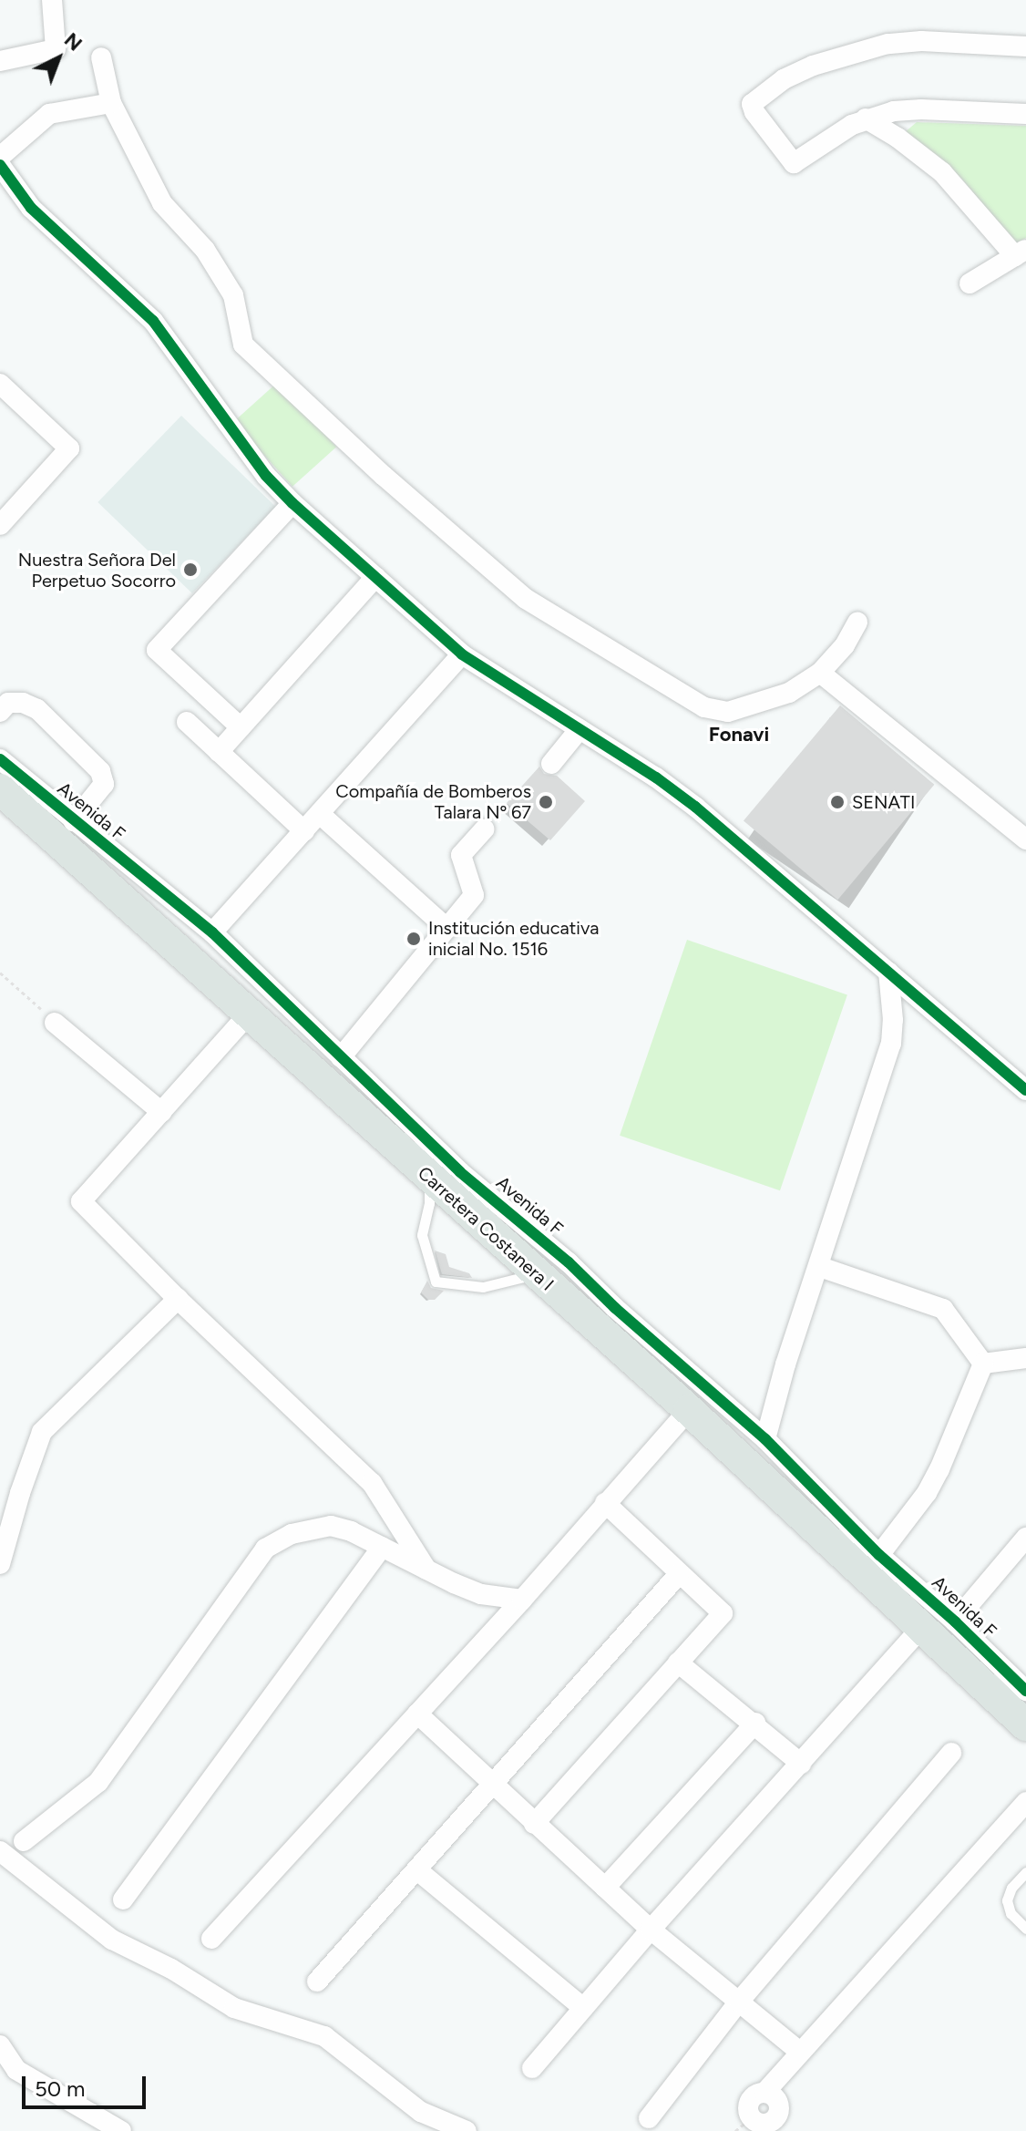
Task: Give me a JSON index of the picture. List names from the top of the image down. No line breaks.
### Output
{"streets":{"main road":["Carretera Costanera I"],"street":["Avenida F"]},"districts":["Fonavi"],"places":["Nuestra Señora Del Perpetuo Socorro","Compañía de Bomberos Talara Nº 67","SENATI","Institución educativa inicial No. 1516"],"scale_bar":"50 m","north":"top right"}
